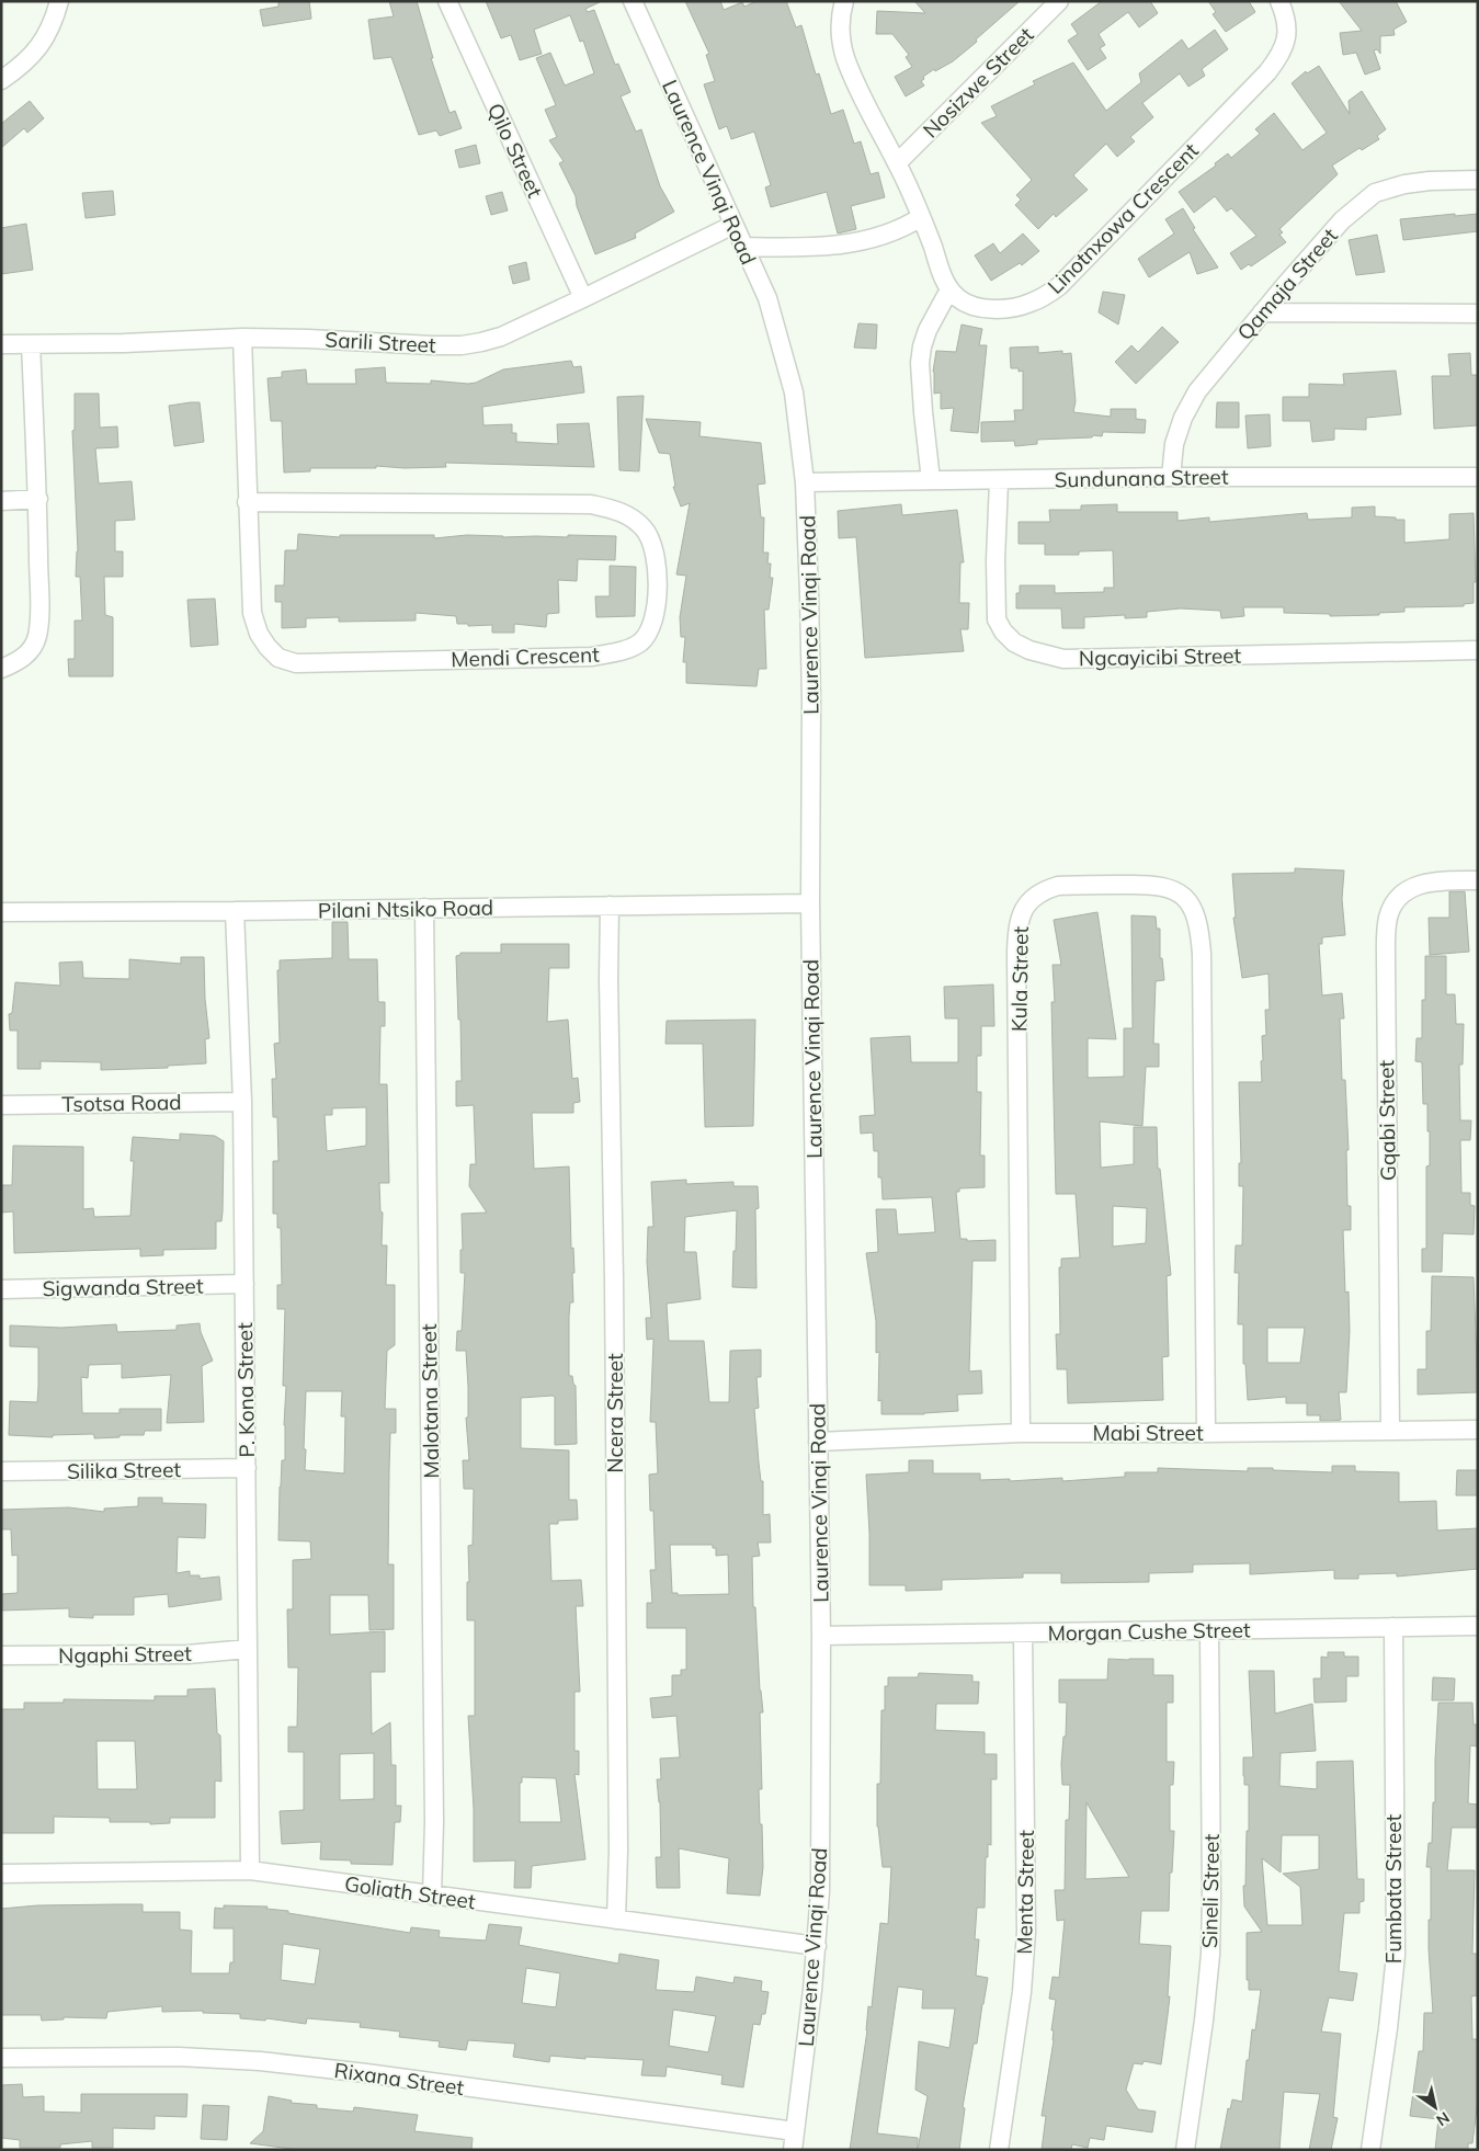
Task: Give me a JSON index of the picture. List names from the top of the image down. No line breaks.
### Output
{"streets":{"street":["Nosizwe Street","Qilo Street","Laurence Vinqi Road","Linotnxowa Crescent","Qamaja Street","Sarili Street","Sundunana Street","Mendi Crescent","Ngcayicibi Street","Pilani Ntsiko Road","Kula Street","Tsotsa Road","Gqabi Street","Sigwanda Street","P. Kona Street","Malotana Street","Ncera Street","Mabi Street","Silika Street","Morgan Cushe Street","Ngaphi Street","Fumbata Street","Sineli Street","Goliath Street","Menta Street","Rixana Street"]},"crossings":[["Qilo Street","Sarili Street"],["Laurence Vinqi Road","Sarili Street"],["Laurence Vinqi Road","Sundunana Street"],["Laurence Vinqi Road","Pilani Ntsiko Road"],["Laurence Vinqi Road","Mabi Street"],["Laurence Vinqi Road","Morgan Cushe Street"],["Laurence Vinqi Road","Goliath Street"],["Laurence Vinqi Road","Rixana Street"],["Qamaja Street","Sundunana Street"],["Sarili Street","Mendi Crescent"],["Sundunana Street","Ngcayicibi Street"],["Pilani Ntsiko Road","P. Kona Street"],["Pilani Ntsiko Road","Malotana Street"],["Pilani Ntsiko Road","Ncera Street"],["Kula Street","Mabi Street"],["Tsotsa Road","P. Kona Street"],["Gqabi Street","Mabi Street"],["Sigwanda Street","P. Kona Street"],["P. Kona Street","Silika Street"],["P. Kona Street","Ngaphi Street"],["P. Kona Street","Goliath Street"],["Malotana Street","Goliath Street"],["Ncera Street","Goliath Street"],["Morgan Cushe Street","Fumbata Street"],["Morgan Cushe Street","Sineli Street"],["Morgan Cushe Street","Menta Street"]],"north":"bottom right"}
